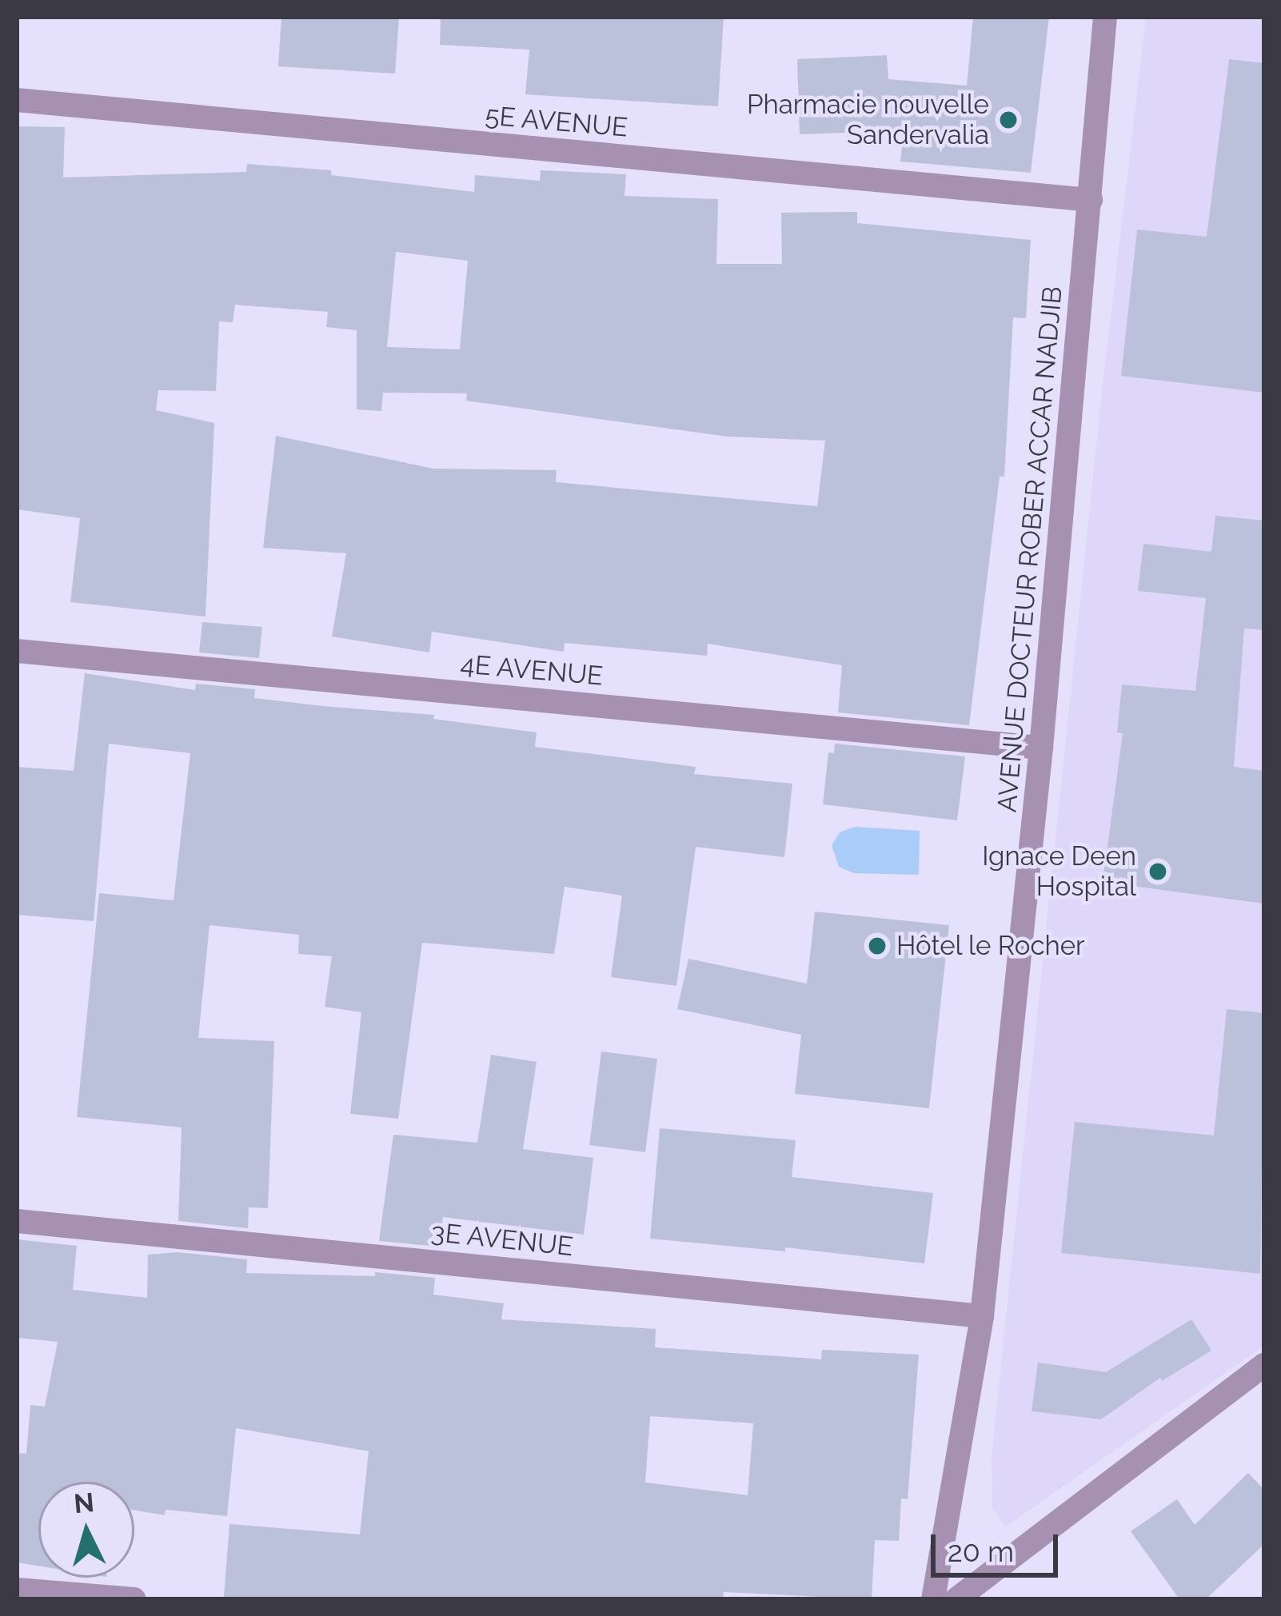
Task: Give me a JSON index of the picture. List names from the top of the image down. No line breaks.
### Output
{"streets":{"street":["5E AVENUE","AVENUE DOCTEUR ROBER ACCAR NADJIB","4E AVENUE","3E AVENUE"]},"crossings":[["5E AVENUE","AVENUE DOCTEUR ROBER ACCAR NADJIB"],["AVENUE DOCTEUR ROBER ACCAR NADJIB","4E AVENUE"],["AVENUE DOCTEUR ROBER ACCAR NADJIB","3E AVENUE"]],"places":["Pharmacie nouvelle Sandervalia","Ignace Deen Hospital","Hôtel le Rocher"],"scale_bar":"20 m","north":"top"}
